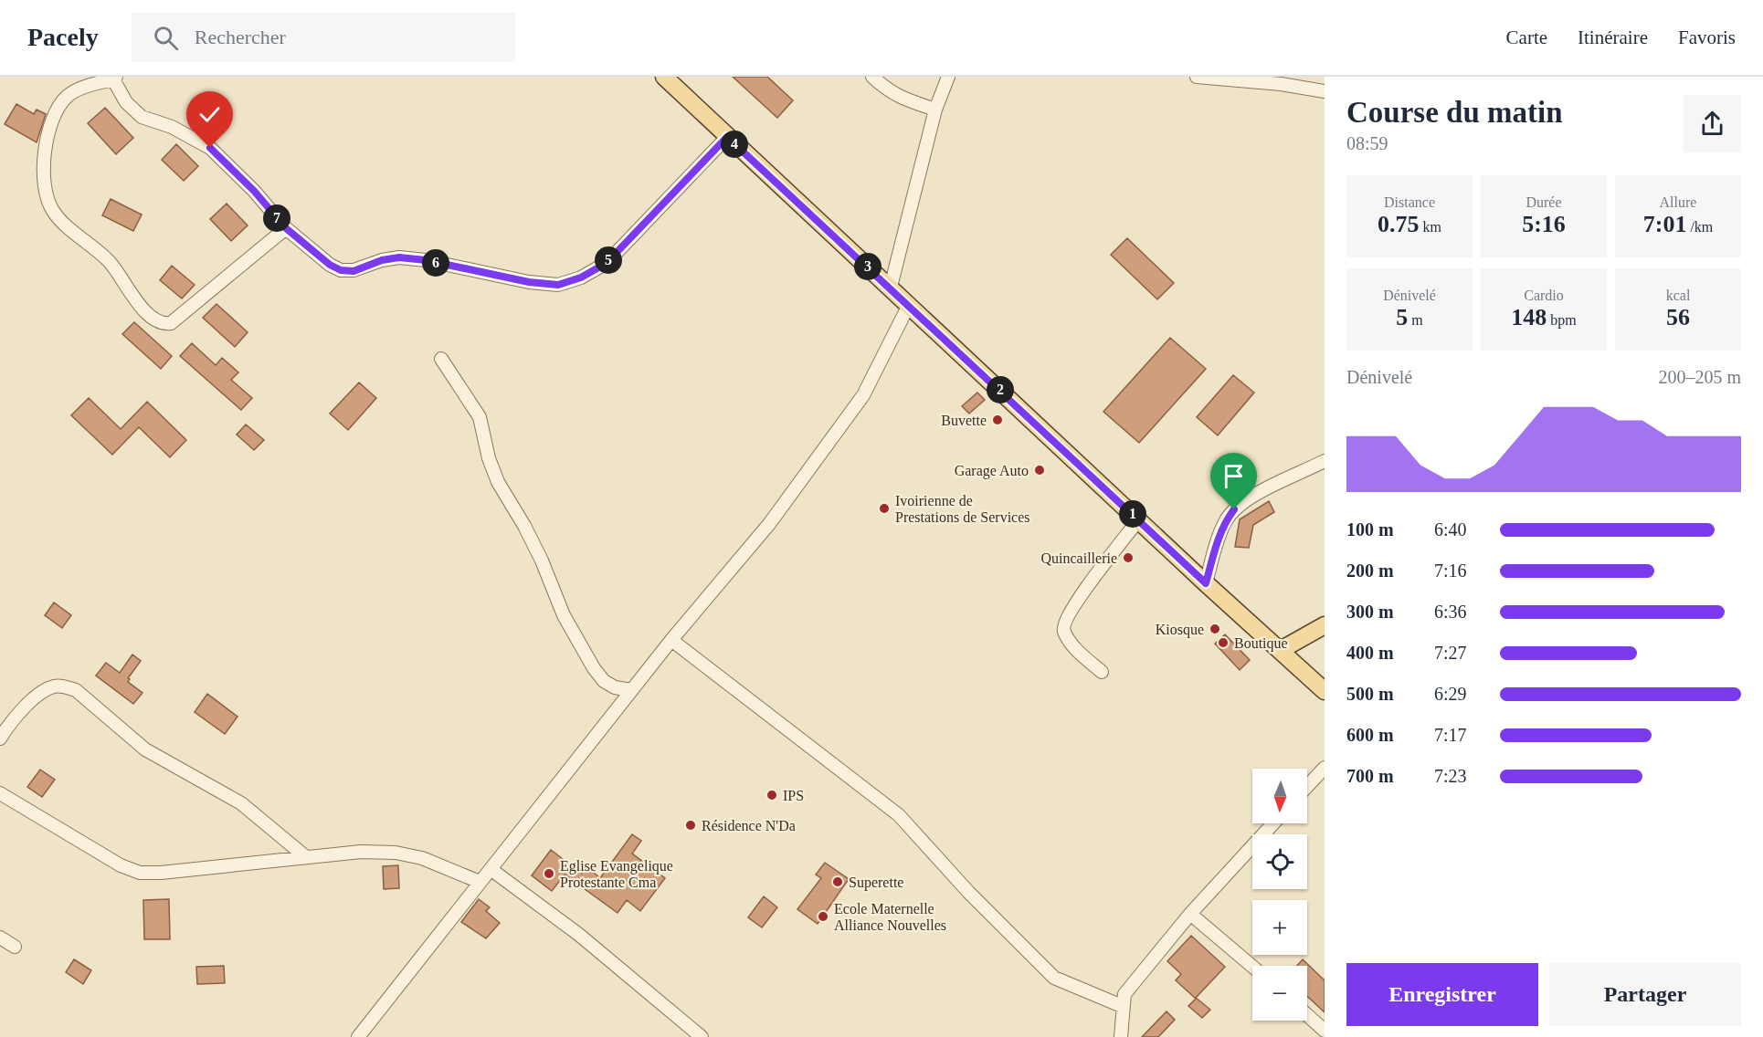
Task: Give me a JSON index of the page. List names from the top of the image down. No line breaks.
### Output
{"places":["Buvette","Garage Auto","Ivoirienne de Prestations de Services","Quincaillerie","Kiosque","Boutique","IPS","Résidence N'Da","Eglise Evangelique Protestante Cma","Superette","Ecole Maternelle Alliance Nouvelles"],"north":"bottom","page":{"header":"Pacely","search":"Rechercher","nav":["Carte","Itinéraire","Favoris"],"heading":["Course du matin","08:59"],"pins":["4","7","5","6","3","2","1"],"stats":[["Distance","0.75 km"],["Durée","5:16"],["Allure","7:01 /km"],["Dénivelé","5 m"],["Cardio","148 bpm"],["kcal","56"]],"chart":["Dénivelé","200–205 m"],"list":[{"name":"100 m","note":"6:40"},{"name":"200 m","note":"7:16"},{"name":"300 m","note":"6:36"},{"name":"400 m","note":"7:27"},{"name":"500 m","note":"6:29"},{"name":"600 m","note":"7:17"},{"name":"700 m","note":"7:23"}],"map_buttons":["+","−"],"buttons":["Enregistrer","Partager"]}}
